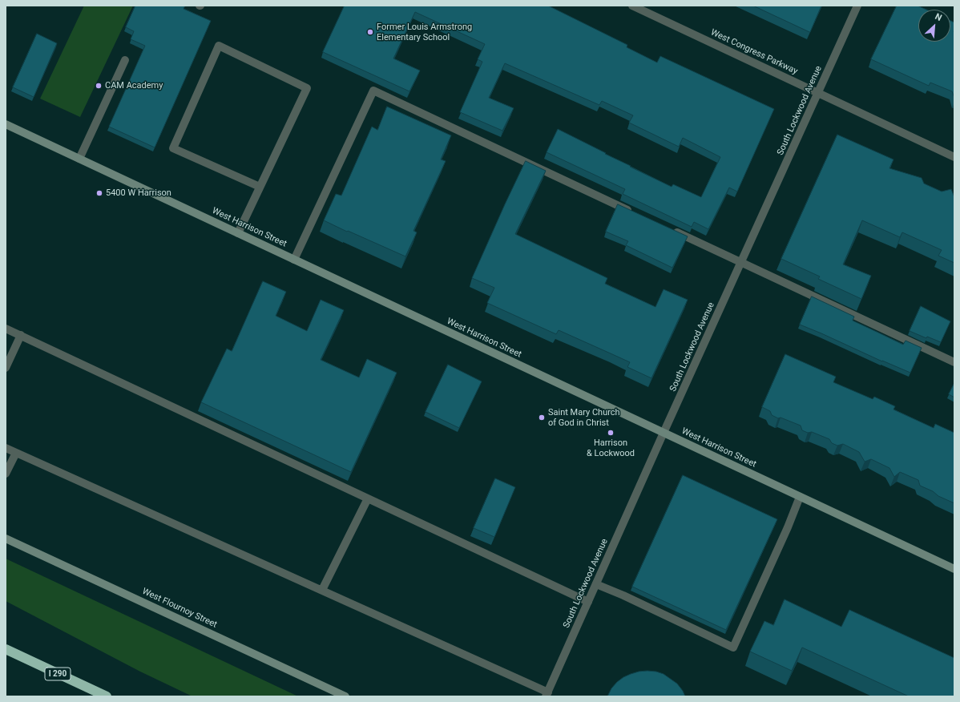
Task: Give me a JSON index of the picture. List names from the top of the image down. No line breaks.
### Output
{"streets":{"highway":["I 290"],"street":["West Congress Parkway","South Lockwood Avenue","West Harrison Street","West Flournoy Street"]},"crossings":[["West Congress Parkway","South Lockwood Avenue"],["South Lockwood Avenue","West Harrison Street"]],"places":["Former Louis Armstrong Elementary School","CAM Academy","5400 W Harrison","Saint Mary Church of God in Christ","Harrison & Lockwood"],"north":"top right"}
